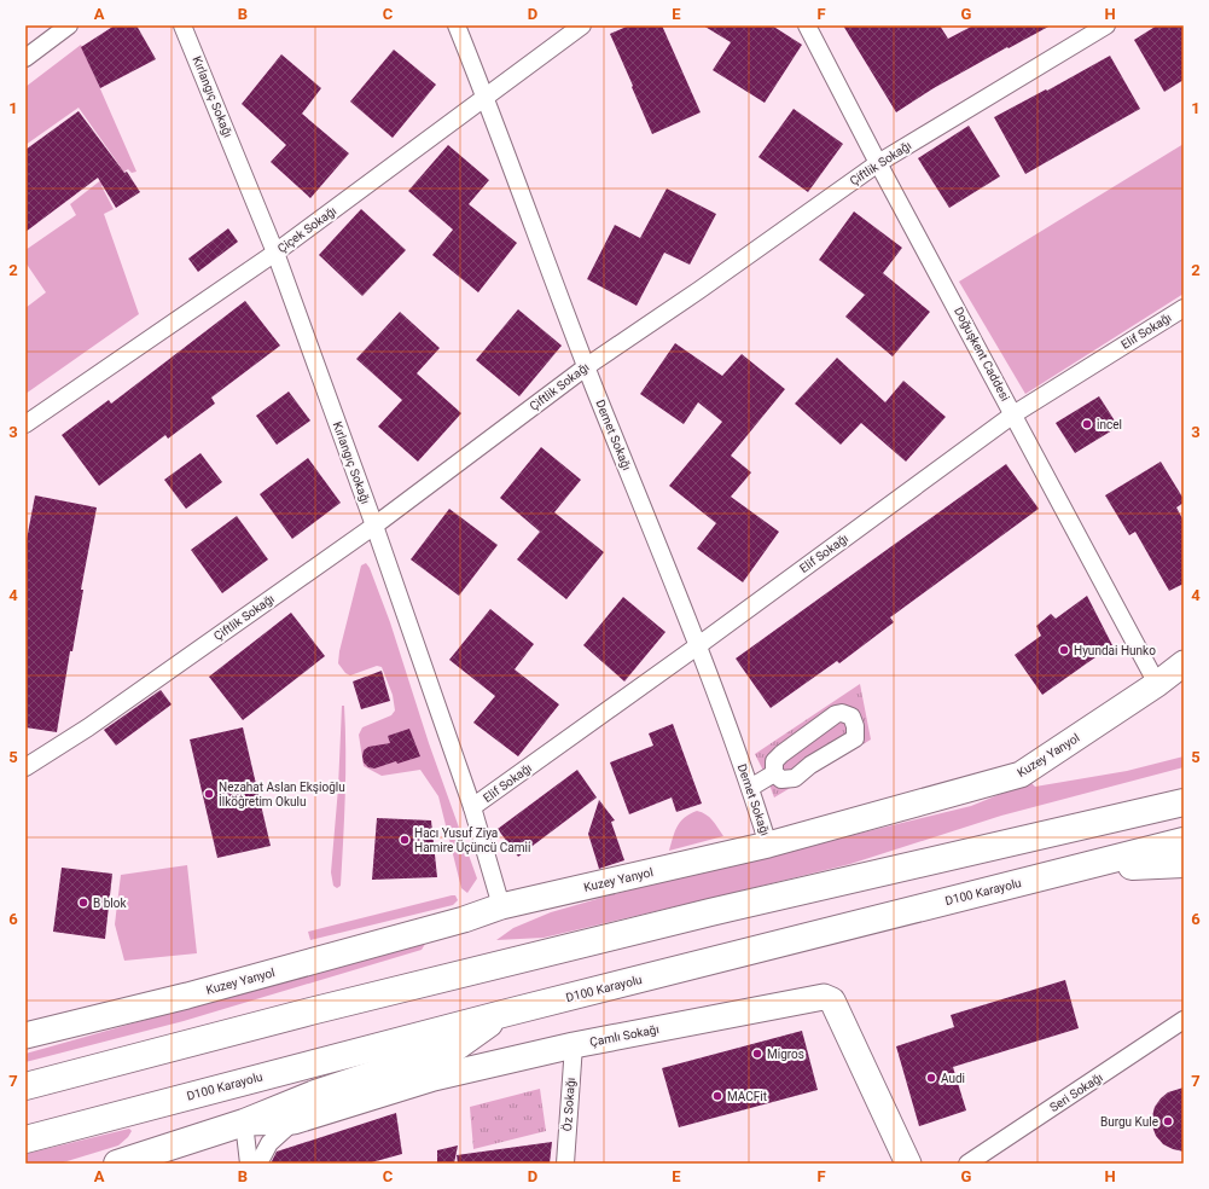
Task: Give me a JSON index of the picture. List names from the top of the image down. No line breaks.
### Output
{"streets":{"highway":["D100 Karayolu"],"main road":["Kuzey Yanyol","Çamlı Sokağı"],"street":["Kırlangıç Sokağı","Çiftlik Sokağı","Çiçek Sokağı","Elif Sokağı","Doğuşkent Caddesi","Demet Sokağı","Seri Sokağı","Öz Sokağı"]},"crossings":[["Kırlangıç Sokağı","Çiftlik Sokağı"],["Kırlangıç Sokağı","Çiçek Sokağı"],["Kırlangıç Sokağı","Elif Sokağı"],["Kırlangıç Sokağı","Kuzey Yanyol"],["Çiftlik Sokağı","Doğuşkent Caddesi"],["Çiftlik Sokağı","Demet Sokağı"],["Çiçek Sokağı","Demet Sokağı"],["Elif Sokağı","Doğuşkent Caddesi"],["Elif Sokağı","Demet Sokağı"],["Doğuşkent Caddesi","Kuzey Yanyol"],["Demet Sokağı","Kuzey Yanyol"],["Çamlı Sokağı","Öz Sokağı"]],"places":["incel","Hyundai Hunko","Nezahat Aslan Ekşioğlu İlköğretim Okulu","Hacı Yusuf Ziya Hamire Üçüncü Camii","B blok","Migros","Audi","MACFit","Burgu Kule"],"grid":{"columns":["A","B","C","D","E","F","G","H"],"rows":["1","2","3","4","5","6","7"]}}
